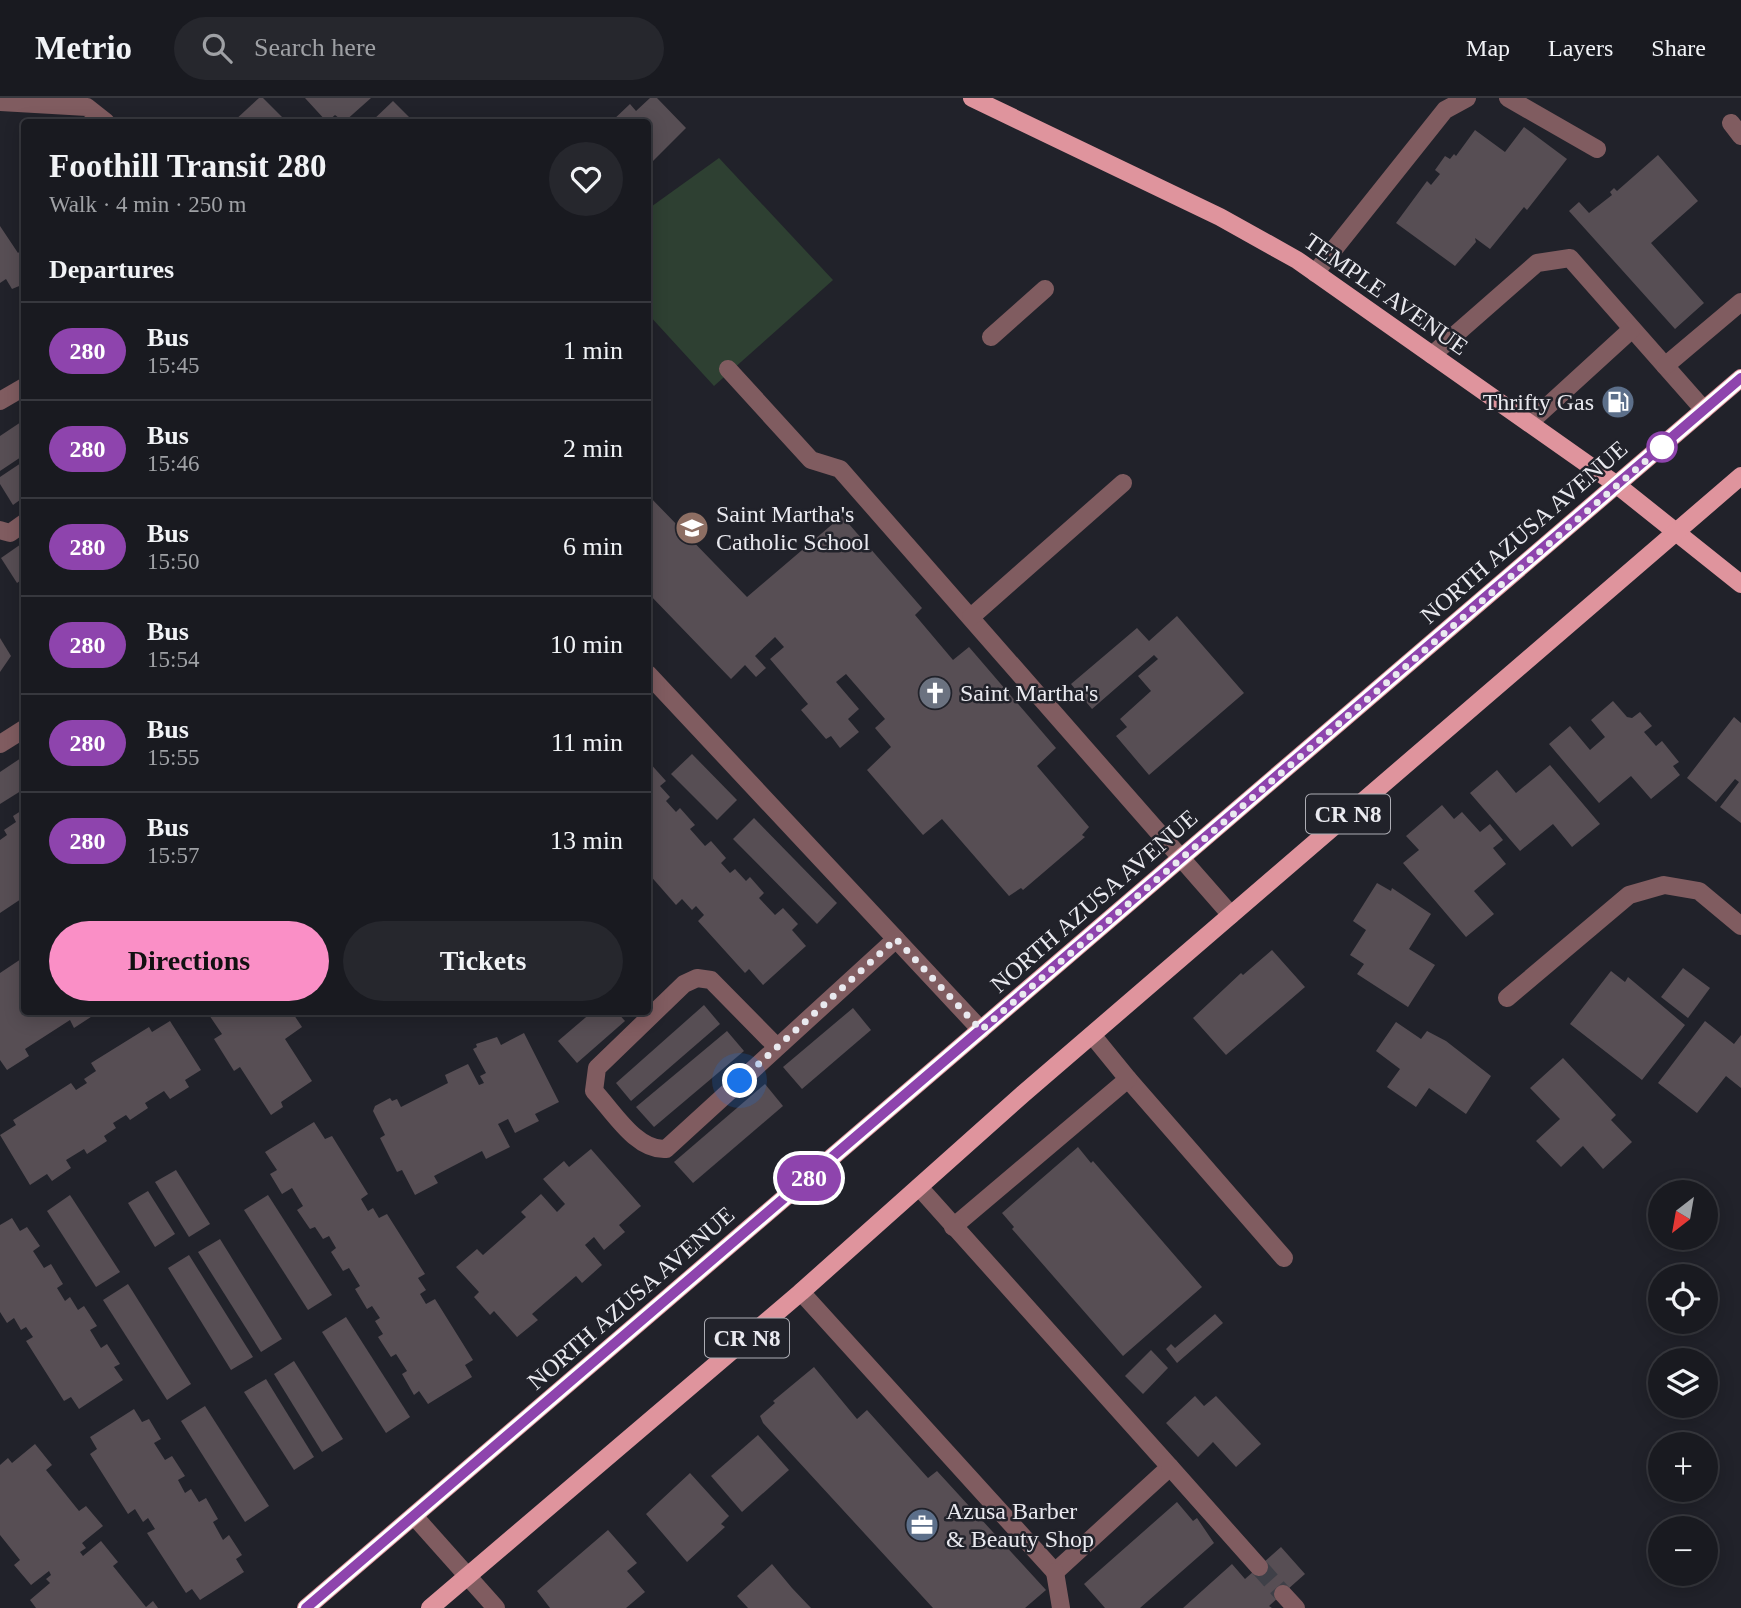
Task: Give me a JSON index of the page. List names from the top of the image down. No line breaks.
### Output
{"streets":{"main road":["TEMPLE AVENUE","NORTH AZUSA AVENUE","CR N8"]},"crossings":[["TEMPLE AVENUE","NORTH AZUSA AVENUE"],["TEMPLE AVENUE","CR N8"],["NORTH AZUSA AVENUE","CR N8"]],"places":{"fuel station":["Thrifty Gas"],"school or university":["Saint Martha's Catholic School"],"church":["Saint Martha's"],"office":["Azusa Barber & Beauty Shop"]},"lines":["bus line 280"],"north":"bottom left","page":{"header":"Metrio","search":"Search here","nav":["Map","Layers","Share"],"on_map":"280","heading":[["Foothill Transit 280","Walk · 4 min · 250 m"],"Departures"],"list":[{"mark":"280","name":"Bus","note":"15:45","value":"1 min"},{"mark":"280","name":"Bus","note":"15:46","value":"2 min"},{"mark":"280","name":"Bus","note":"15:50","value":"6 min"},{"mark":"280","name":"Bus","note":"15:54","value":"10 min"},{"mark":"280","name":"Bus","note":"15:55","value":"11 min"},{"mark":"280","name":"Bus","note":"15:57","value":"13 min"}],"buttons":["Directions","Tickets"],"map_buttons":["+","−"]}}
